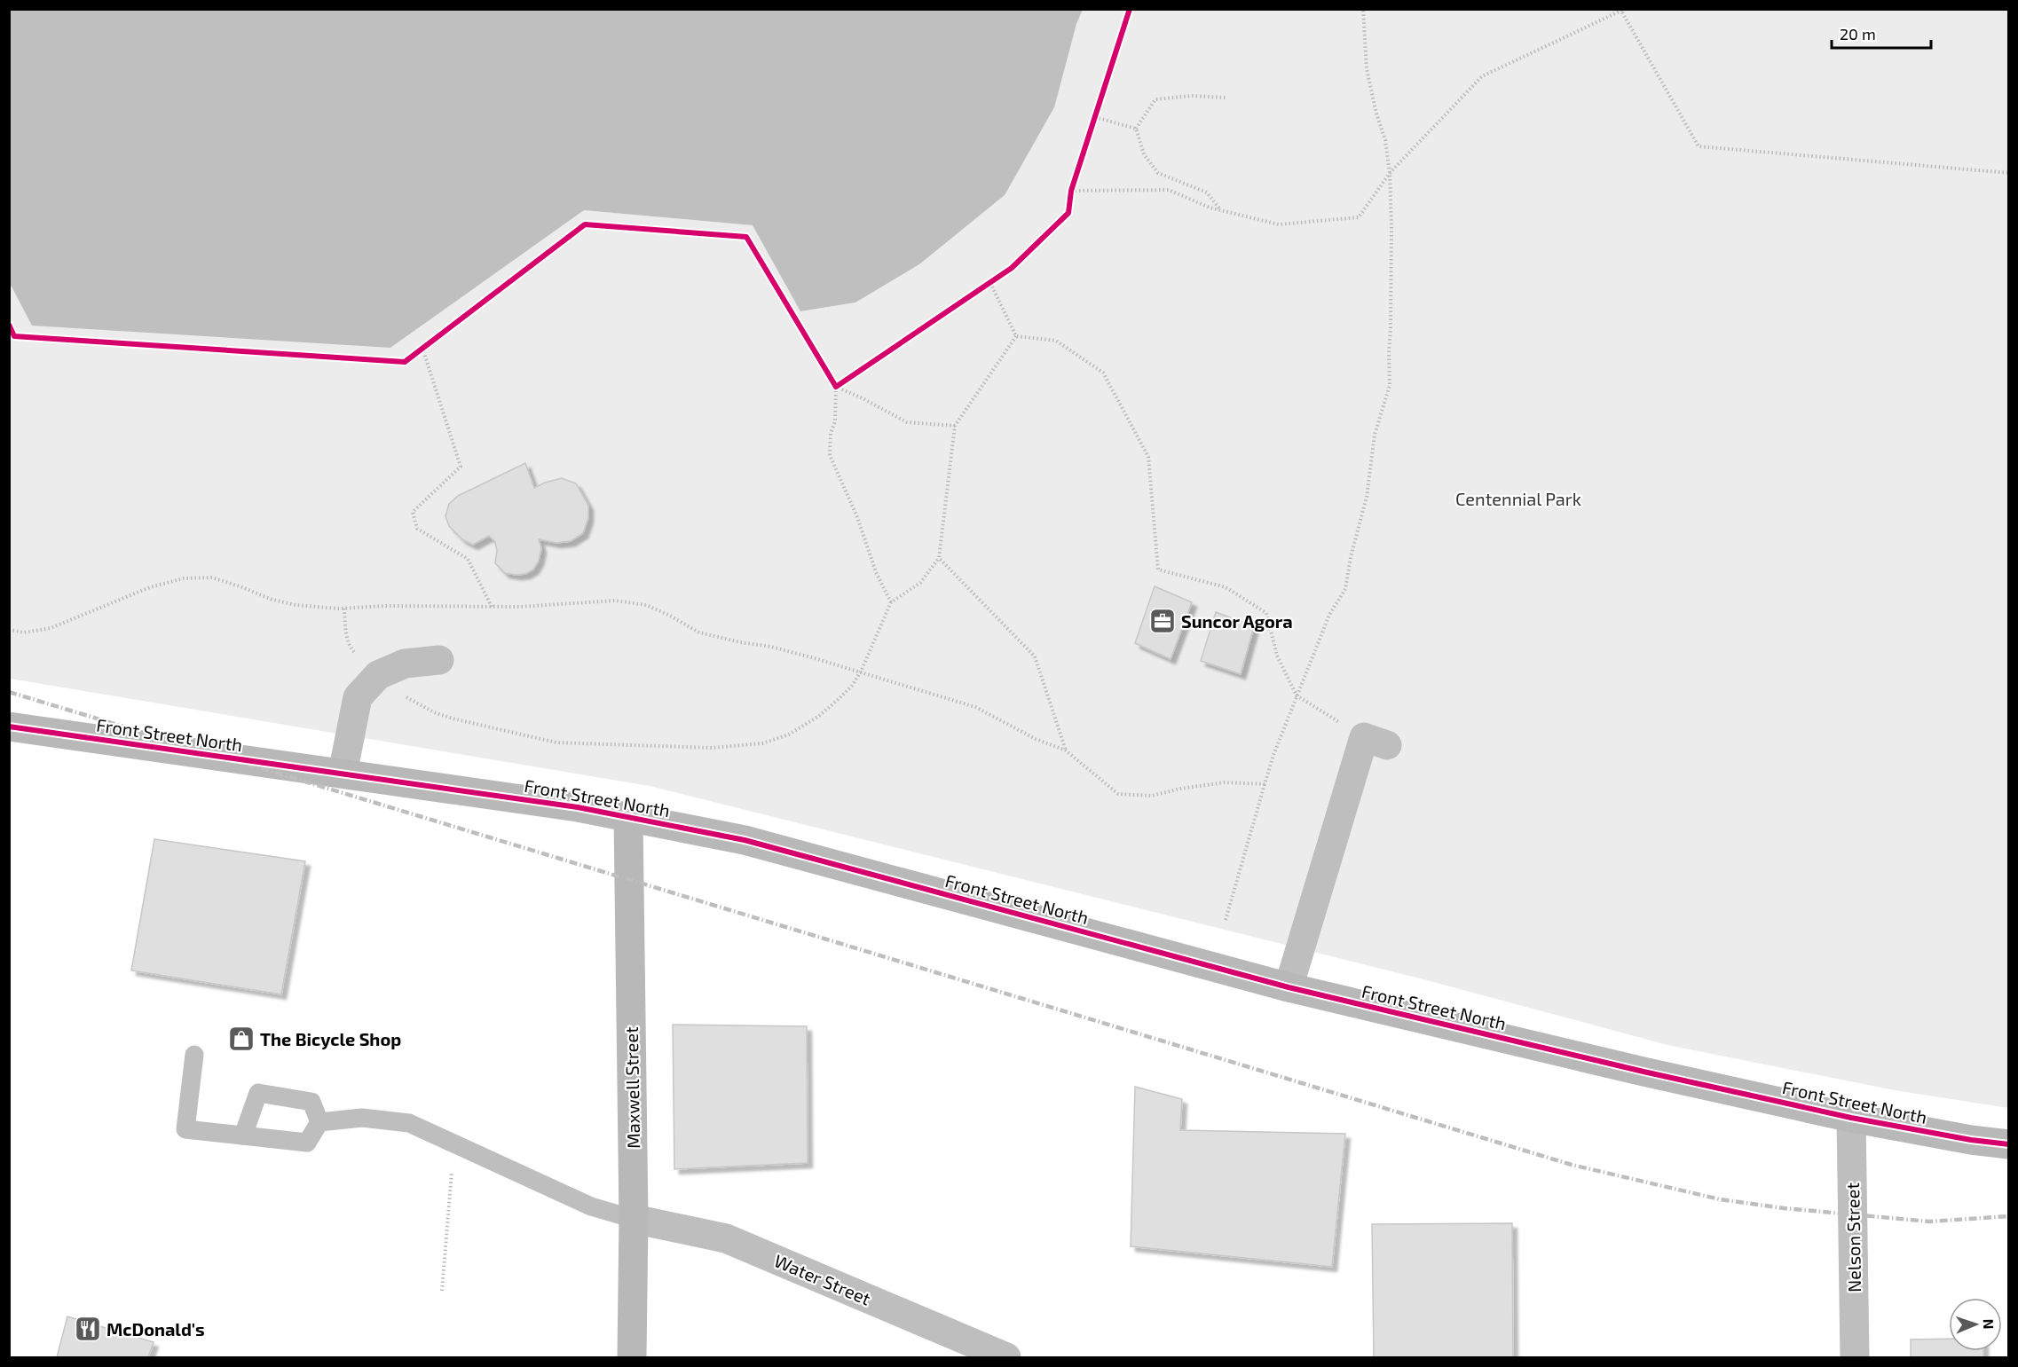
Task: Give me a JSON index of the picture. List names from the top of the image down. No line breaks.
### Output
{"streets":{"main road":["Front Street North","Maxwell Street"],"street":["Nelson Street","Water Street"]},"crossings":[["Front Street North","Maxwell Street"],["Front Street North","Nelson Street"],["Maxwell Street","Water Street"]],"parks":["Centennial Park"],"places":{"office":["Suncor Agora"],"shop":["The Bicycle Shop"],"restaurant":["McDonald's"]},"scale_bar":"20 m","north":"right"}
